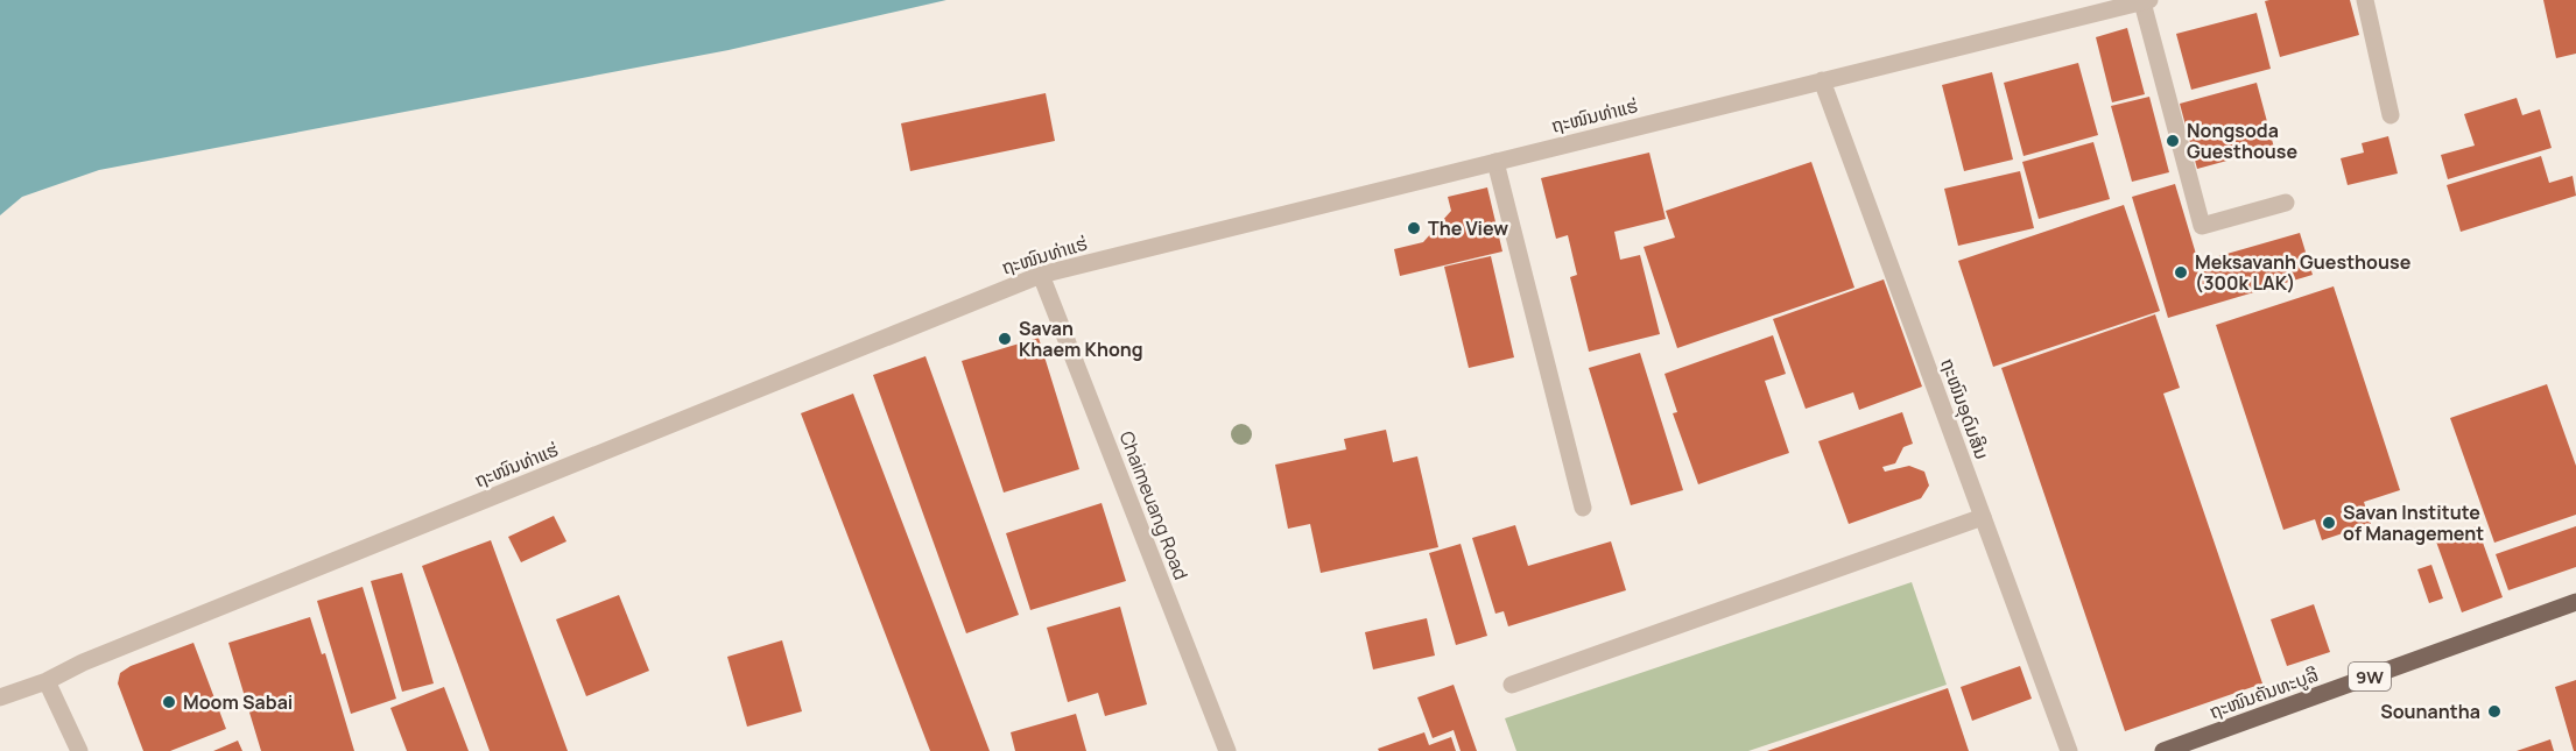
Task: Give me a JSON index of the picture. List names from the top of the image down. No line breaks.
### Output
{"streets":{"main road":["9W","ຖະໜົນຄັນທະບູລີ"],"street":["ຖະໜົນທ່າແຮ່","ຖະໜົນອຸດົມສິນ","Chaimeuang Road"]},"crossings":[["ຖະໜົນທ່າແຮ່","ຖະໜົນອຸດົມສິນ"],["ຖະໜົນທ່າແຮ່","Chaimeuang Road"]],"places":["Nongsoda Guesthouse","The View","Meksavanh Guesthouse (300k LAK)","Savan Khaem Khong","Savan Institute of Management","Moom Sabai","Sounantha"]}
